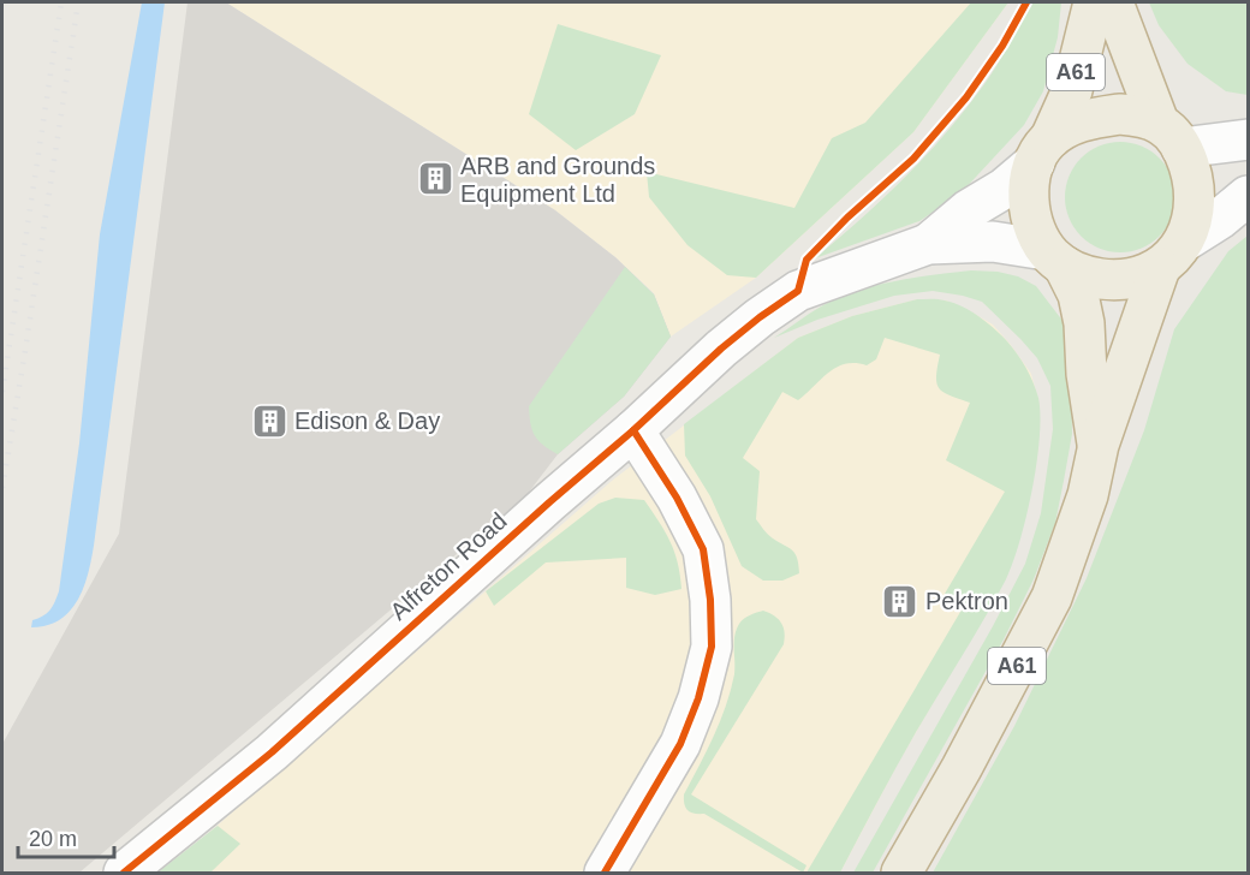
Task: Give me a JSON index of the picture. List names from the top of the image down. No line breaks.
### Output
{"streets":{"highway":["A61","Alfreton Road"]},"crossings":[["A61","Alfreton Road"]],"places":{"building":["ARB and Grounds Equipment Ltd","Edison & Day","Pektron"]},"scale_bar":"20 m"}
